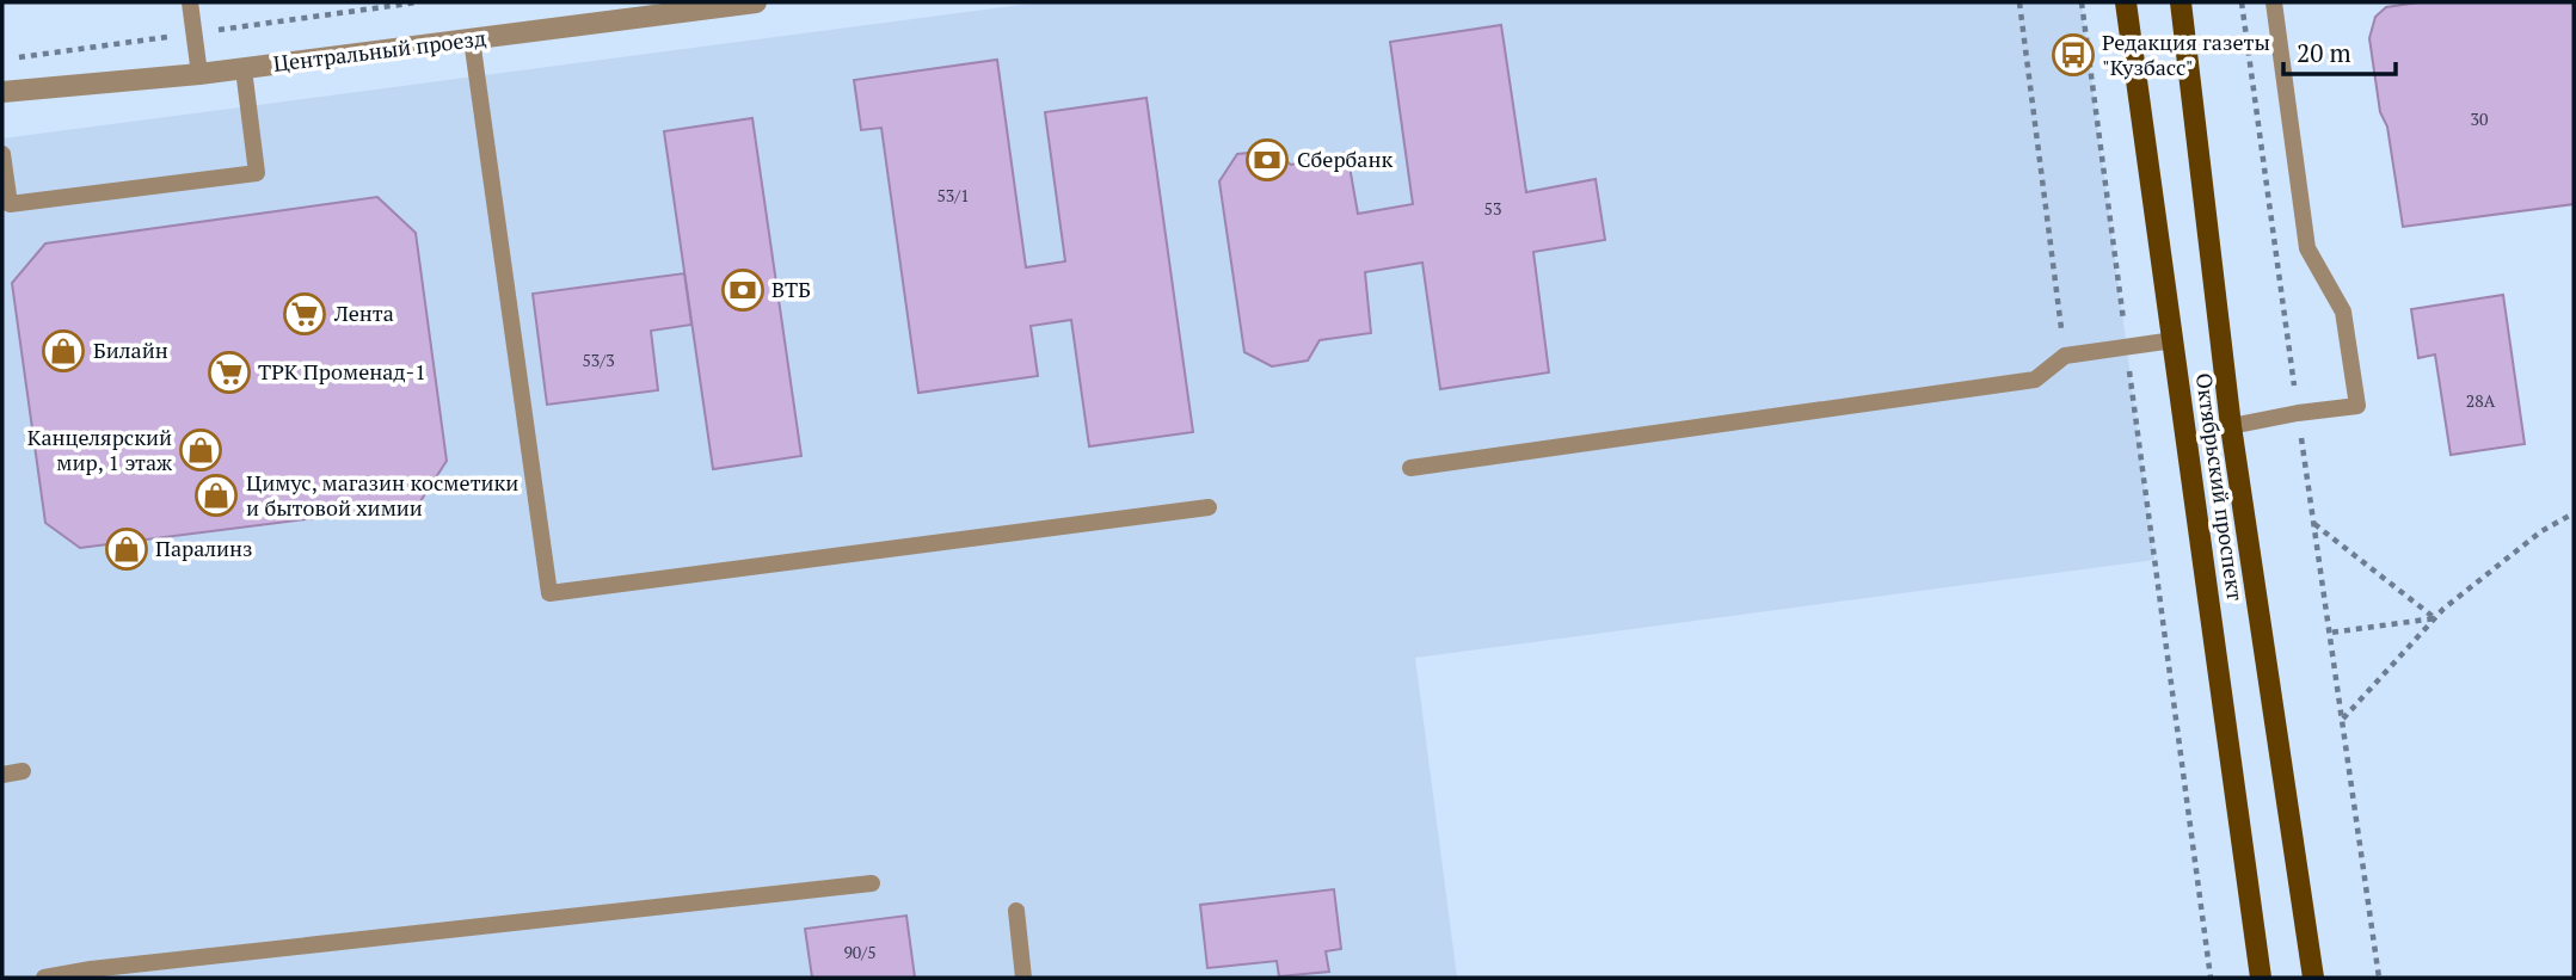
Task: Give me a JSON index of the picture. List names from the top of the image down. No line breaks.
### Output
{"streets":{"main road":["Октябрьский проспект"],"street":["Центральный проезд"]},"places":{"bus stop":["Редакция газеты \"Кузбасс\""],"bank":["Сбербанк","ВТБ"],"supermarket":["Лента","ТРК Променад-1"],"shop":["Билайн","Канцелярский мир, 1 этаж","Цимус, магазин косметики и бытовой химии","Паралинз"]},"house_numbers":["30","53/1","53","53/3","28А","90/5"],"scale_bar":"20 m"}
